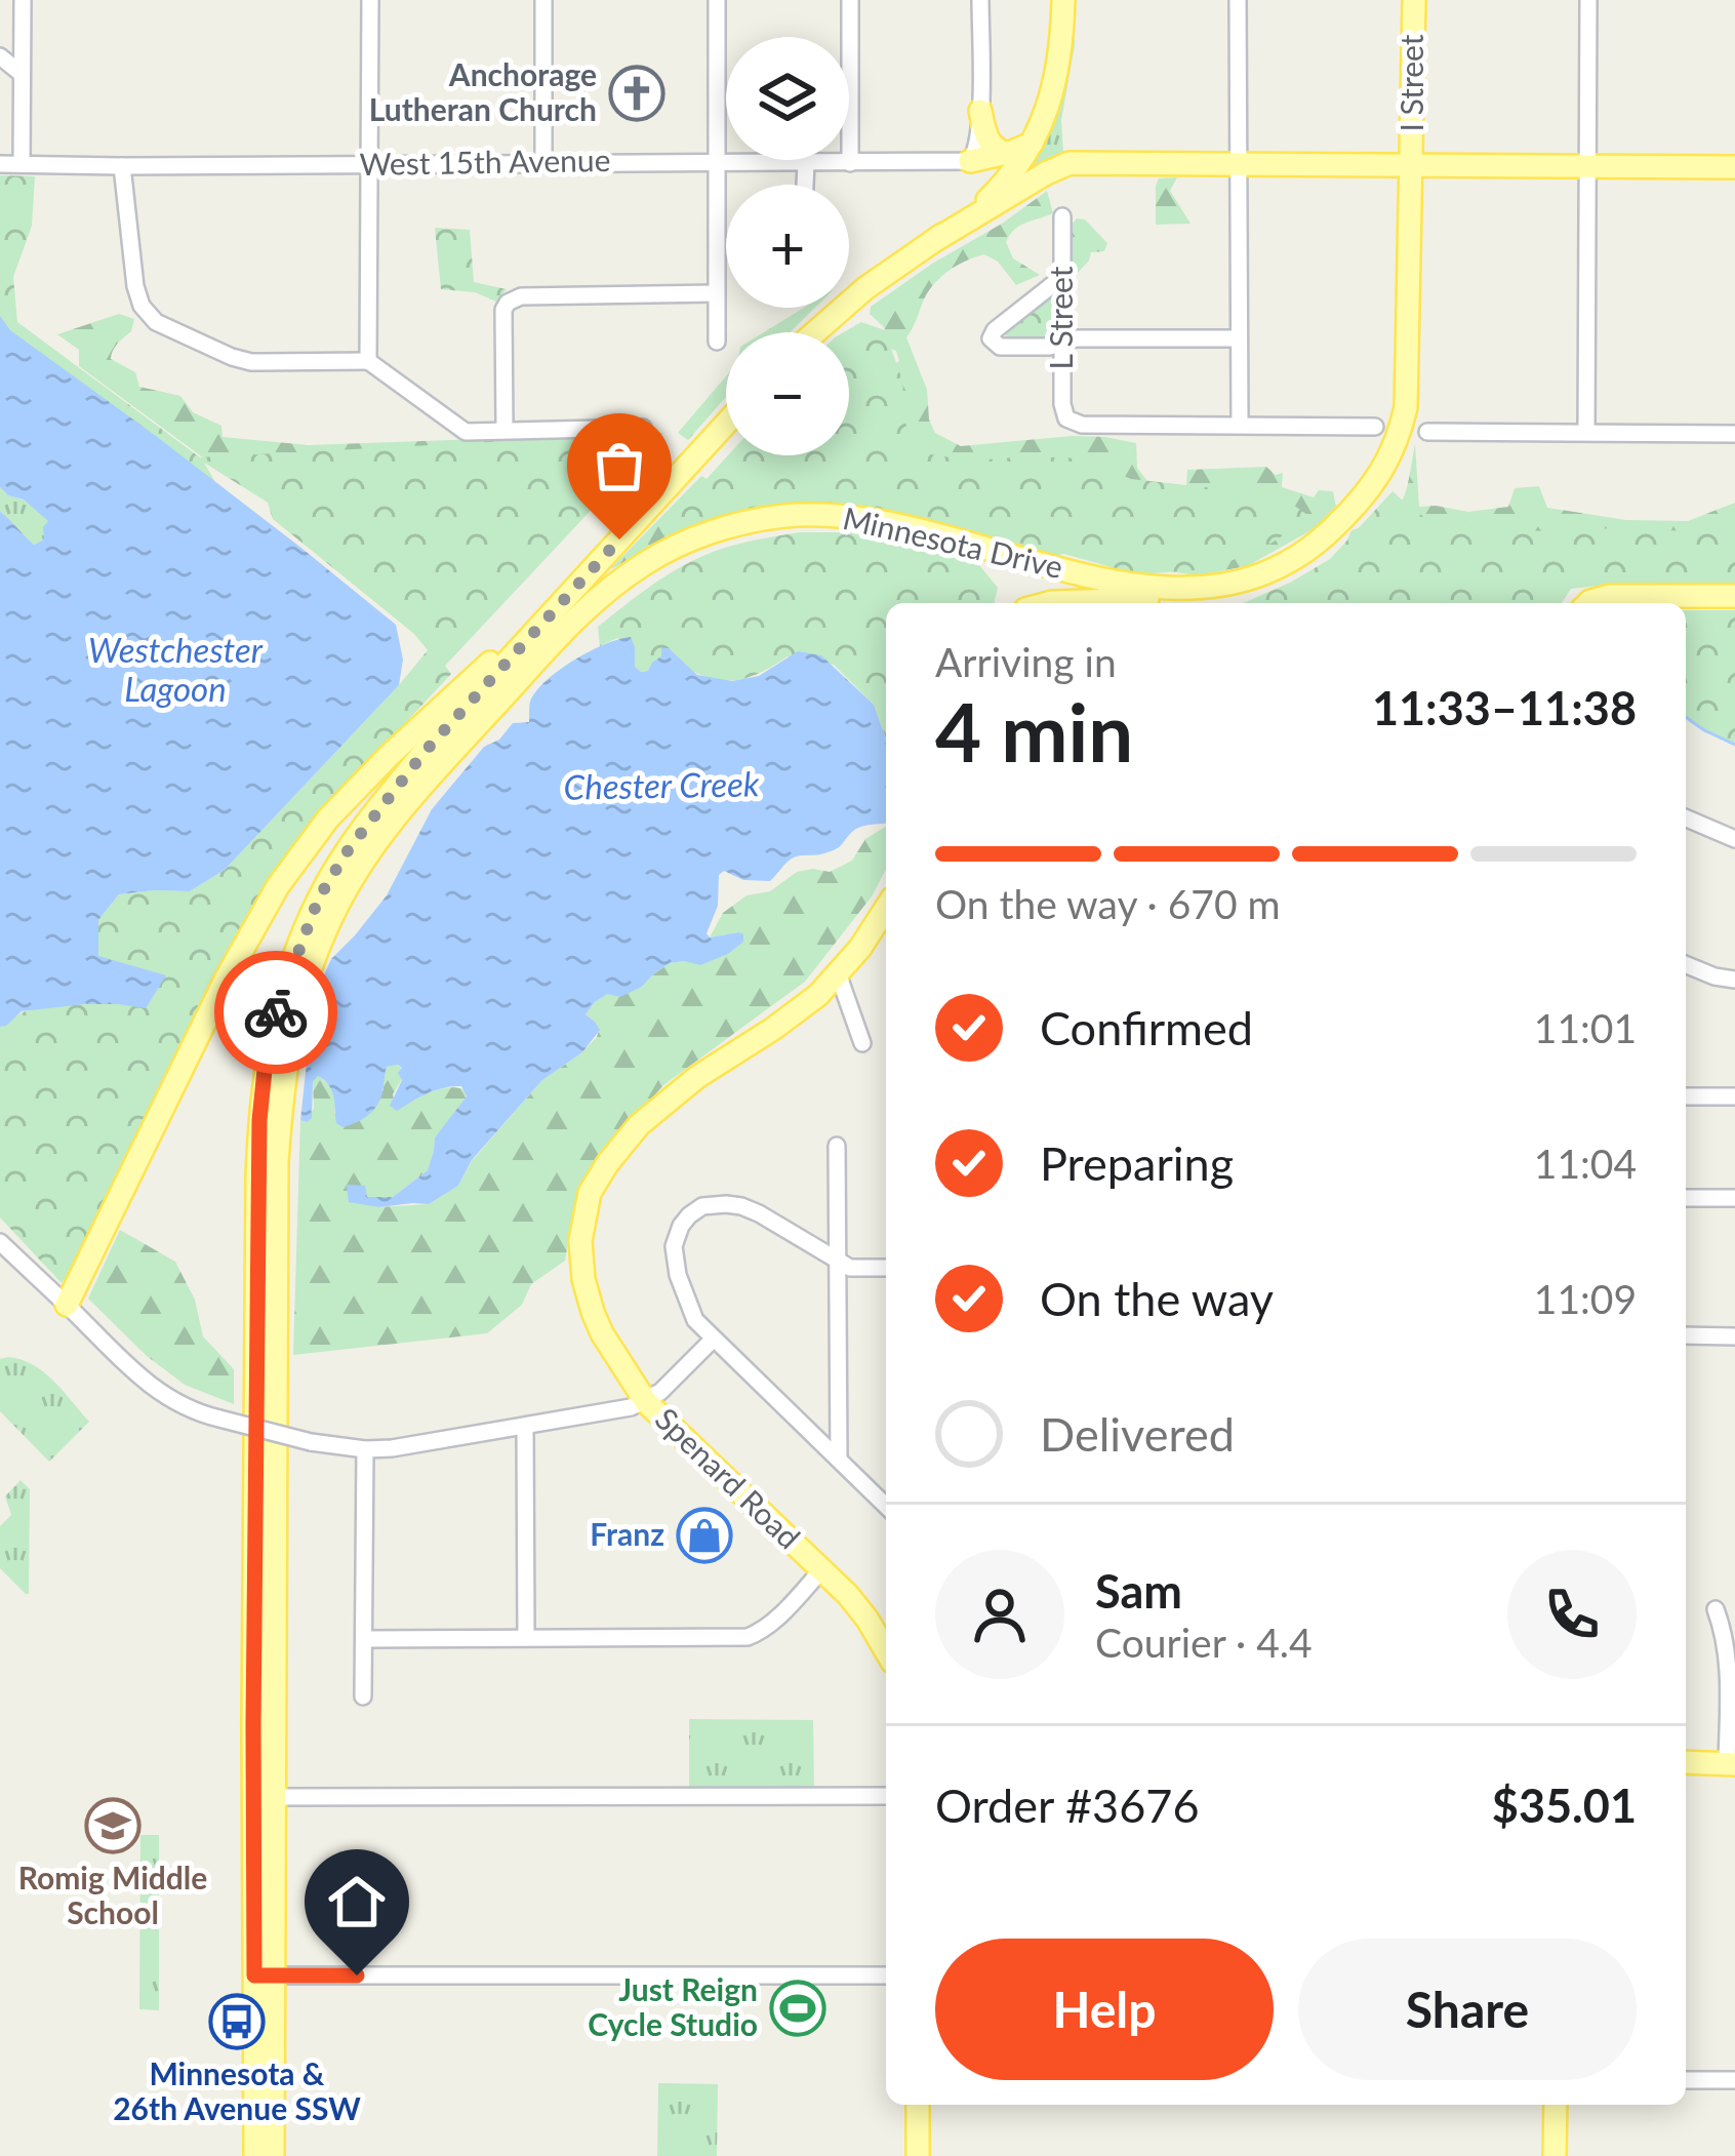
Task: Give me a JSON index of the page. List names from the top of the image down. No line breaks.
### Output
{"streets":{"main road":["I Street","Minnesota Drive","Spenard Road"],"street":["West 15th Avenue","L Street"]},"crossings":[["I Street","Minnesota Drive"]],"water":["Westchester Lagoon","Chester Creek"],"places":{"church":["Anchorage Lutheran Church"],"shop":["Franz"],"school or university":["Romig Middle School"],"sports":["Just Reign Cycle Studio"],"bus stop":["Minnesota & 26th Avenue SSW"]},"page":{"map_buttons":["+","−"],"heading":["4 min","Arriving in","11:33–11:38"],"panel":["Sam","Courier · 4.4","Order #3676","$35.01"],"bar":"On the way · 670 m","list":[["Confirmed","11:01"],["Preparing","11:04"],["On the way","11:09"],"Delivered"],"buttons":["Help","Share"]}}
